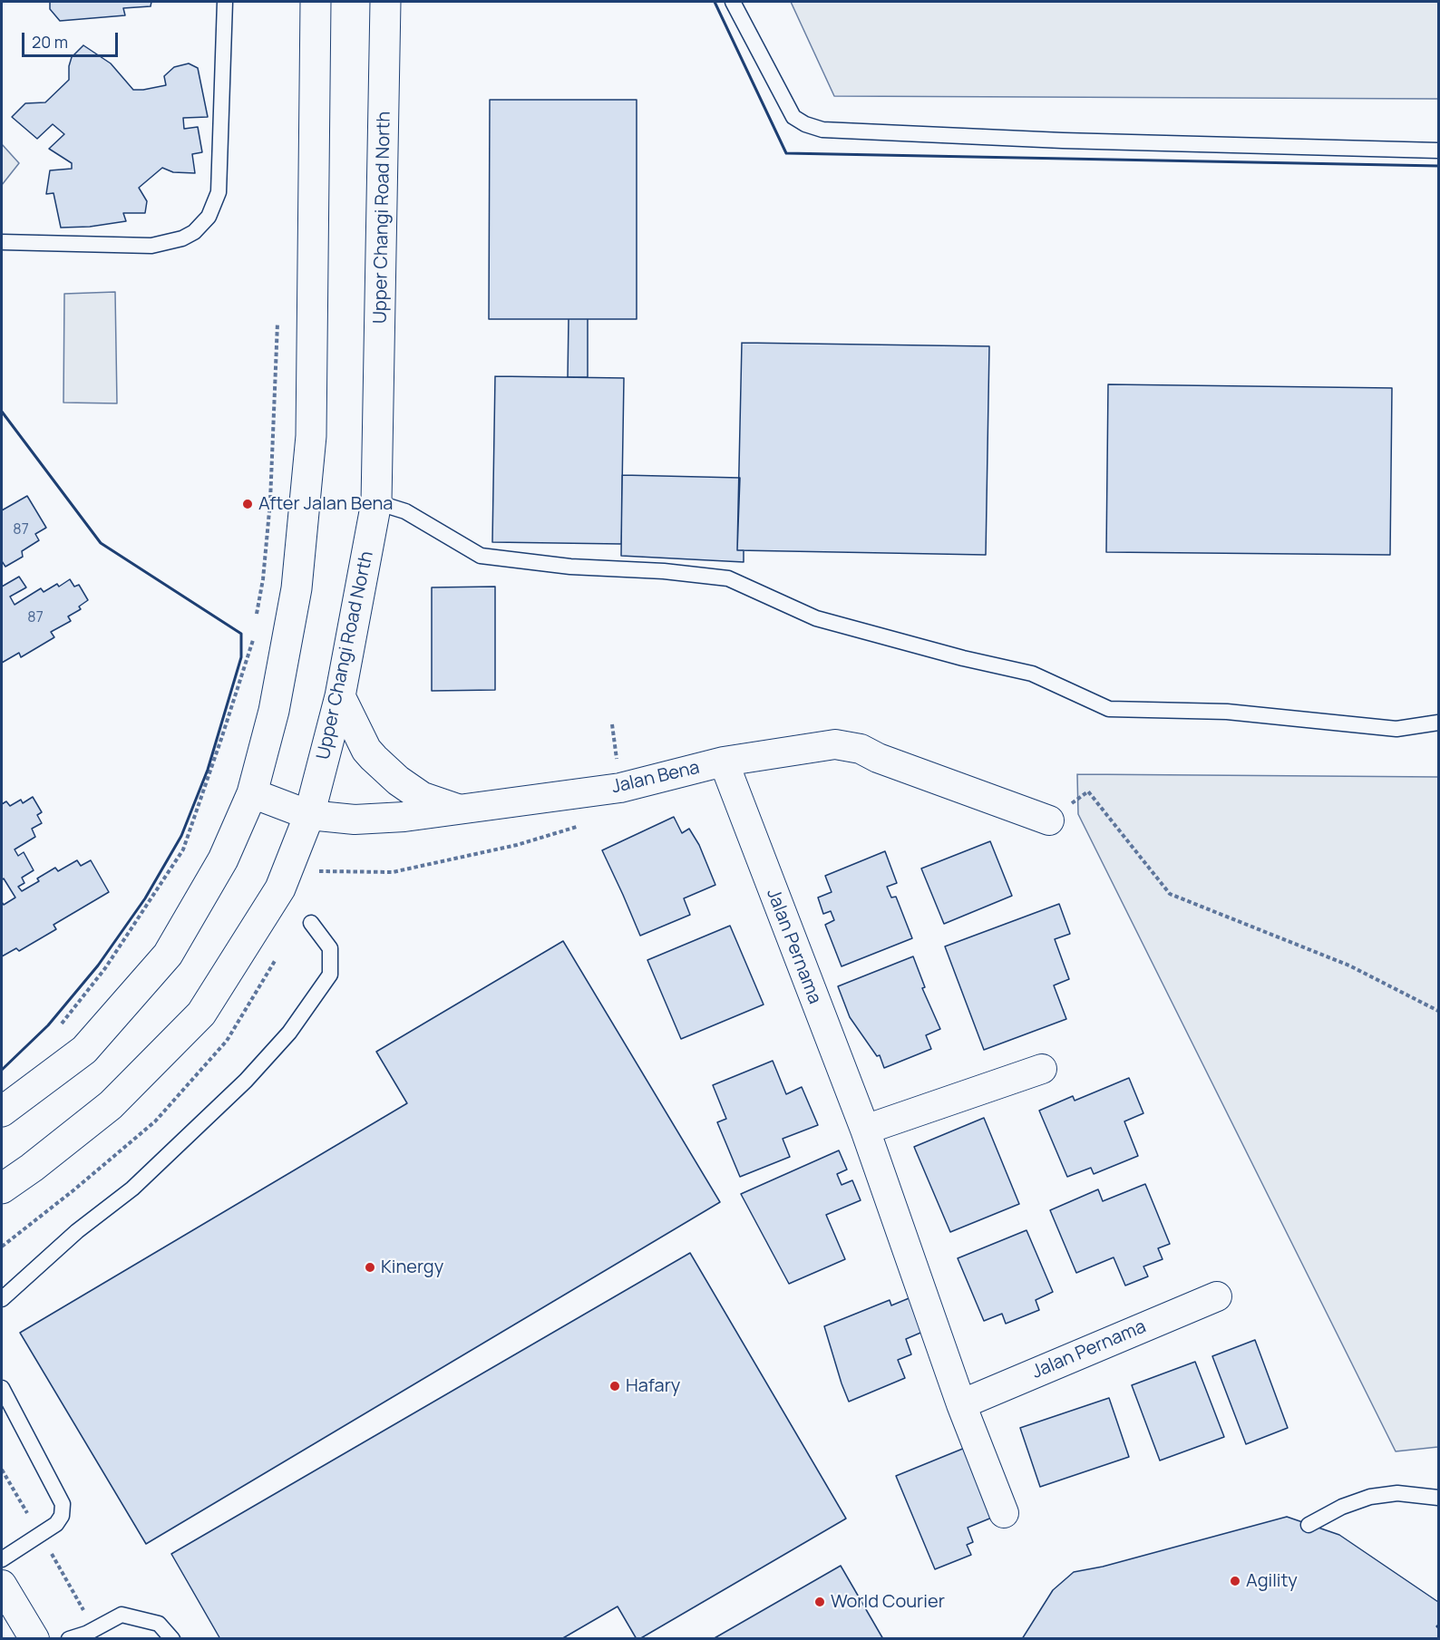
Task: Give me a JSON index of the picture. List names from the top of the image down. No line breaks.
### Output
{"streets":{"street":["Upper Changi Road North","Jalan Bena","Jalan Pernama"]},"crossings":[["Upper Changi Road North","Jalan Bena"],["Jalan Bena","Jalan Pernama"]],"places":["After Jalan Bena","Kinergy","Hafary","Agility","World Courier"],"house_numbers":["87","87"],"scale_bar":"20 m"}
